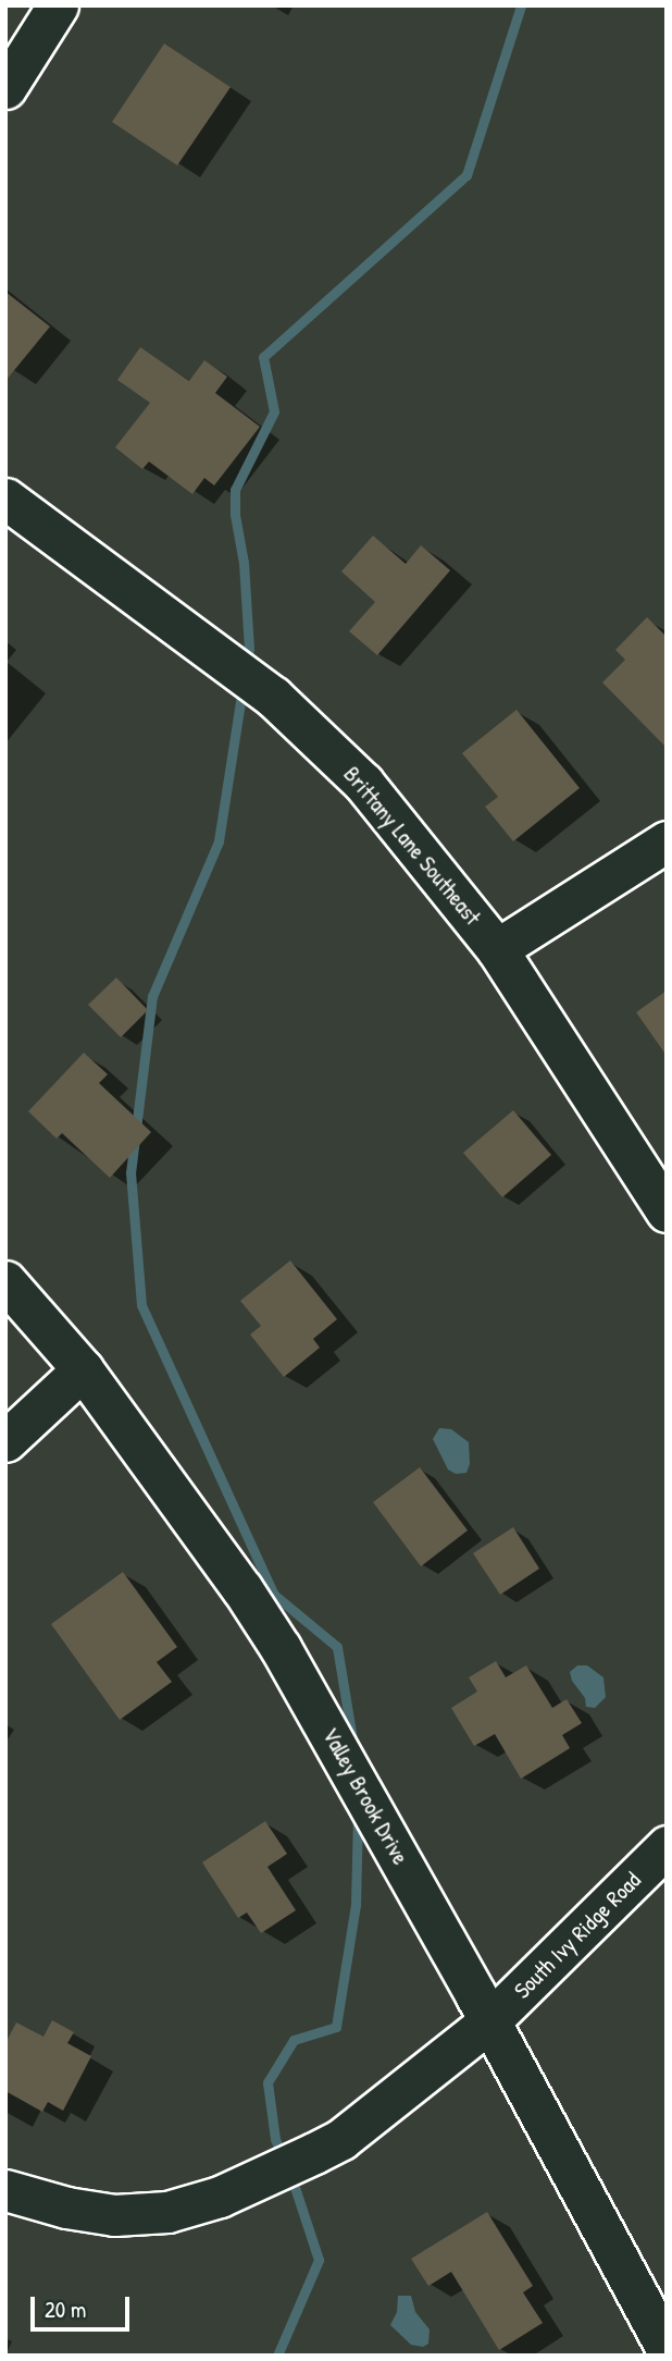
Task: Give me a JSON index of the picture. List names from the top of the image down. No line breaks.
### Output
{"streets":{"street":["Brittany Lane Southeast","Valley Brook Drive","South Ivy Ridge Road"]},"crossings":[["Valley Brook Drive","South Ivy Ridge Road"]],"scale_bar":"20 m"}
